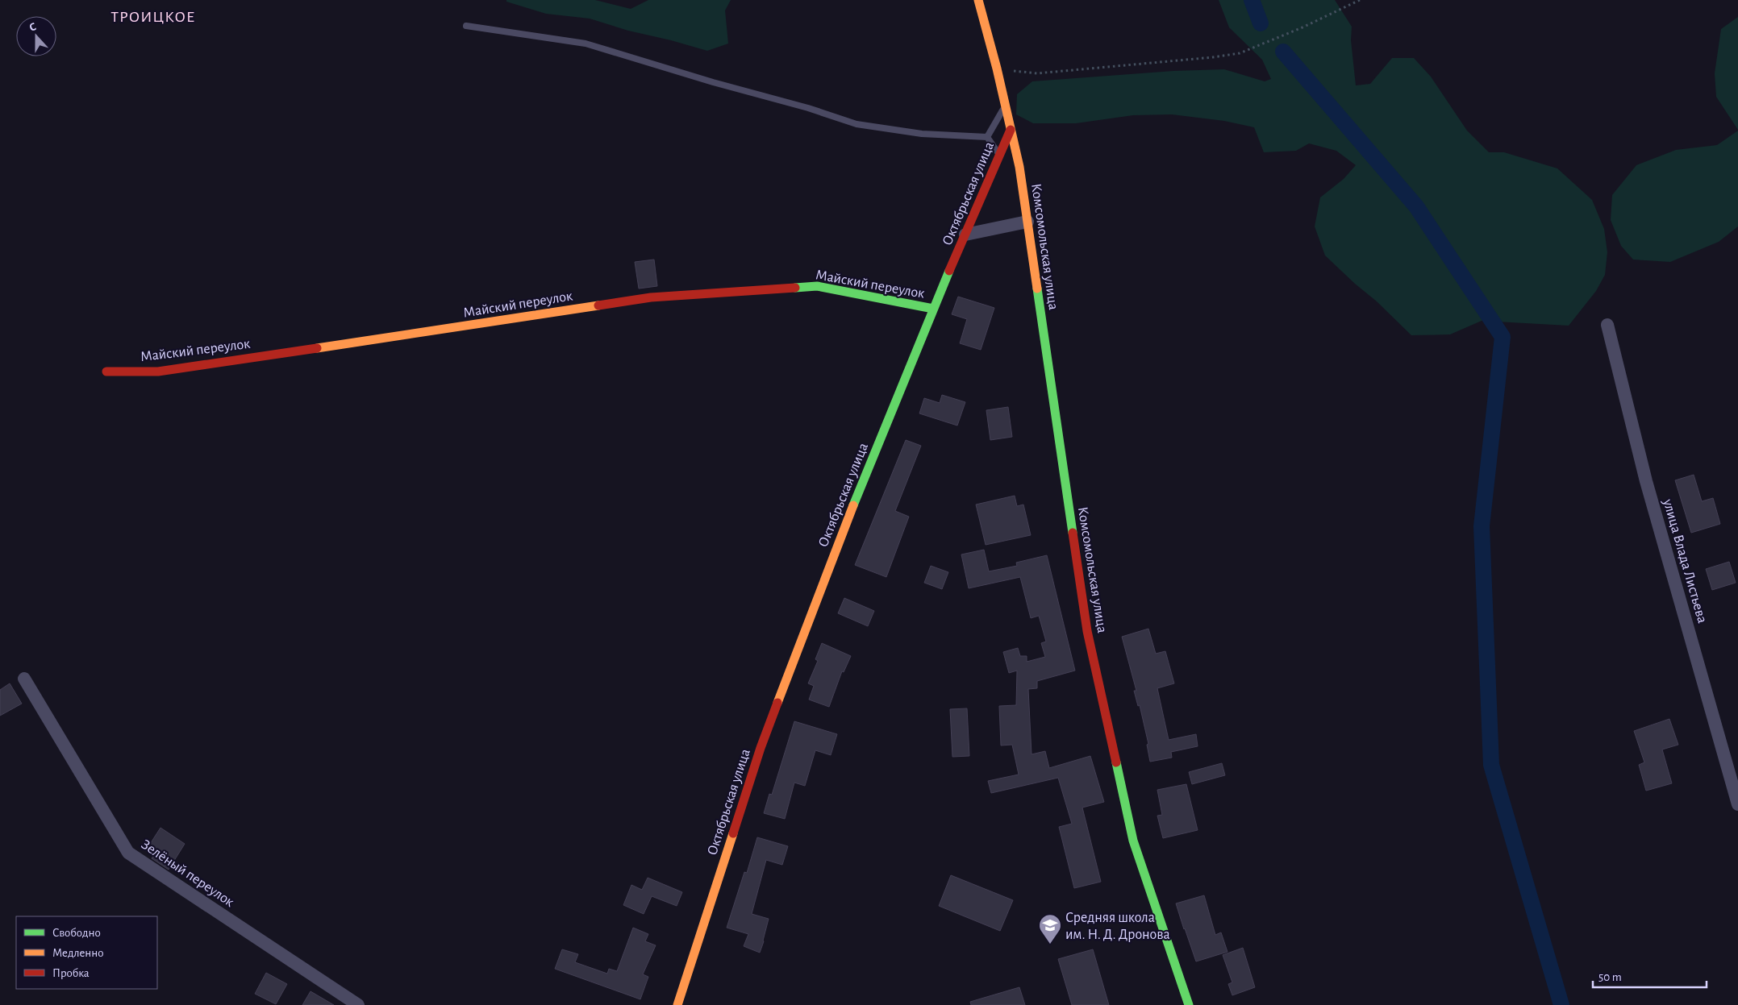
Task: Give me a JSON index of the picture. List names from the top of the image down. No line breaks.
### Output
{"streets":{"street":["Октябрьская улица","Комсомольская улица","Майский переулок","улица Влада Листьева","Зелёный переулок"]},"crossings":[["Октябрьская улица","Комсомольская улица"],["Октябрьская улица","Майский переулок"]],"districts":["ТРОИЦКОЕ"],"places":{"school or university":["Средняя школа им. Н. Д. Дронова"]},"legend":["Свободно","Медленно","Пробка"],"scale_bar":"50 m","north":"top"}
